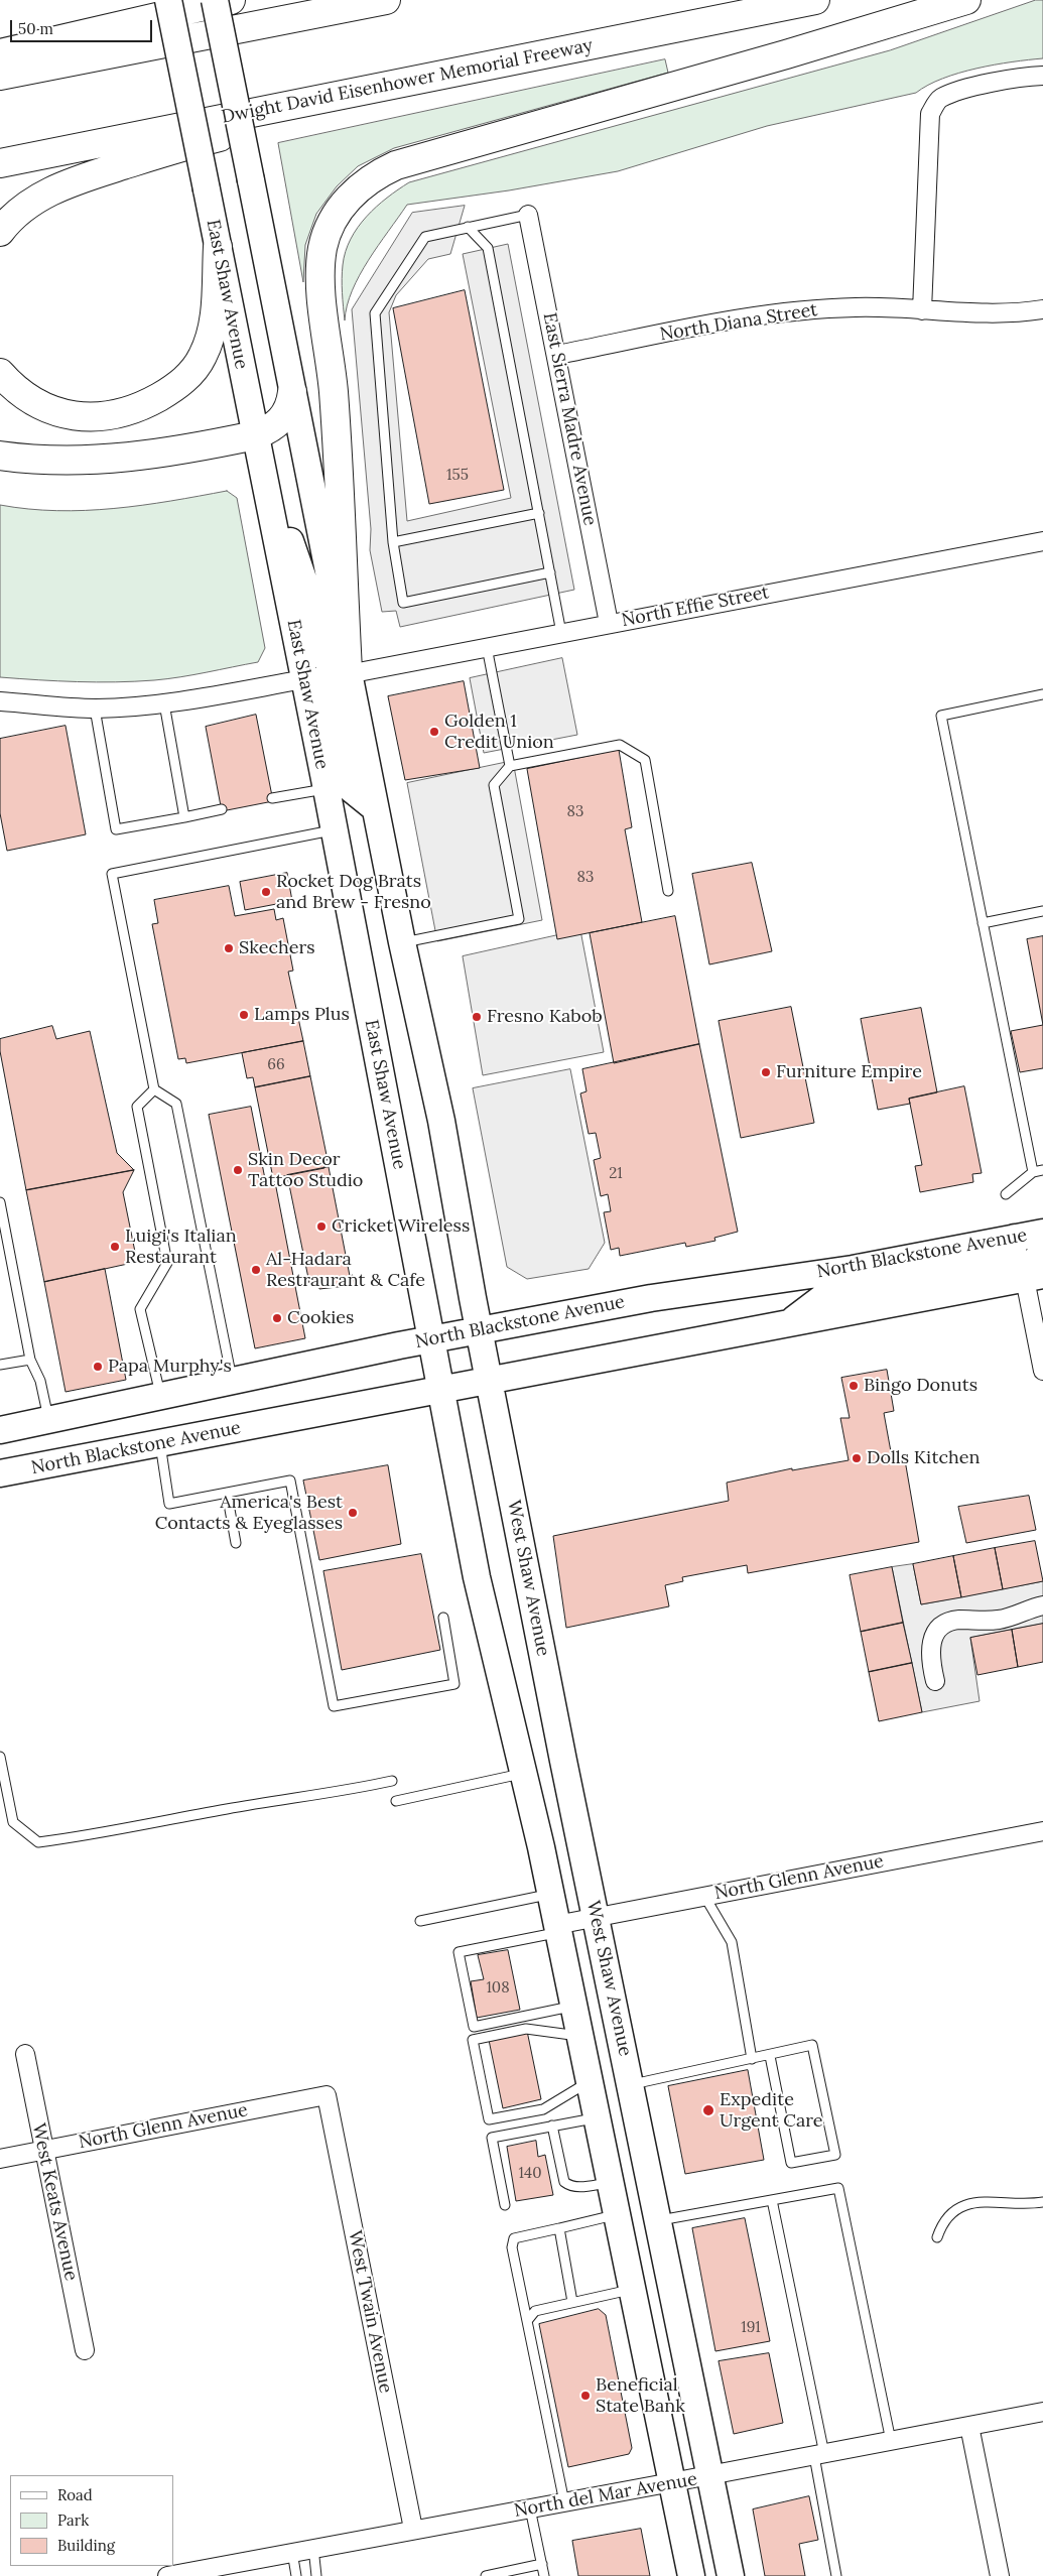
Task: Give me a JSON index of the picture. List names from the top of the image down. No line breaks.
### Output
{"streets":{"highway":["Dwight David Eisenhower Memorial Freeway"],"main road":["East Shaw Avenue","North Blackstone Avenue","West Shaw Avenue"],"street":["North Diana Street","East Sierra Madre Avenue","North Effie Street","North Glenn Avenue","West Keats Avenue","West Twain Avenue","North del Mar Avenue"]},"crossings":[["East Shaw Avenue","North Blackstone Avenue"],["North Diana Street","East Sierra Madre Avenue"],["East Sierra Madre Avenue","North Effie Street"],["North Blackstone Avenue","West Shaw Avenue"],["West Shaw Avenue","North Glenn Avenue"],["West Shaw Avenue","North del Mar Avenue"],["North Glenn Avenue","West Keats Avenue"],["North Glenn Avenue","West Twain Avenue"],["West Twain Avenue","North del Mar Avenue"]],"places":["Golden 1 Credit Union","Rocket Dog Brats and Brew - Fresno","Skechers","Lamps Plus","Fresno Kabob","Furniture Empire","Skin Decor Tattoo Studio","Cricket Wireless","Luigi's Italian Restaurant","Al-Hadara Restraurant & Cafe","Cookies","Papa Murphy's","Bingo Donuts","Dolls Kitchen","America's Best Contacts & Eyeglasses","Expedite Urgent Care","Beneficial State Bank"],"house_numbers":["155","83","83","66","21","108","140","191"],"legend":["Road","Park","Building"],"scale_bar":"50 m"}
